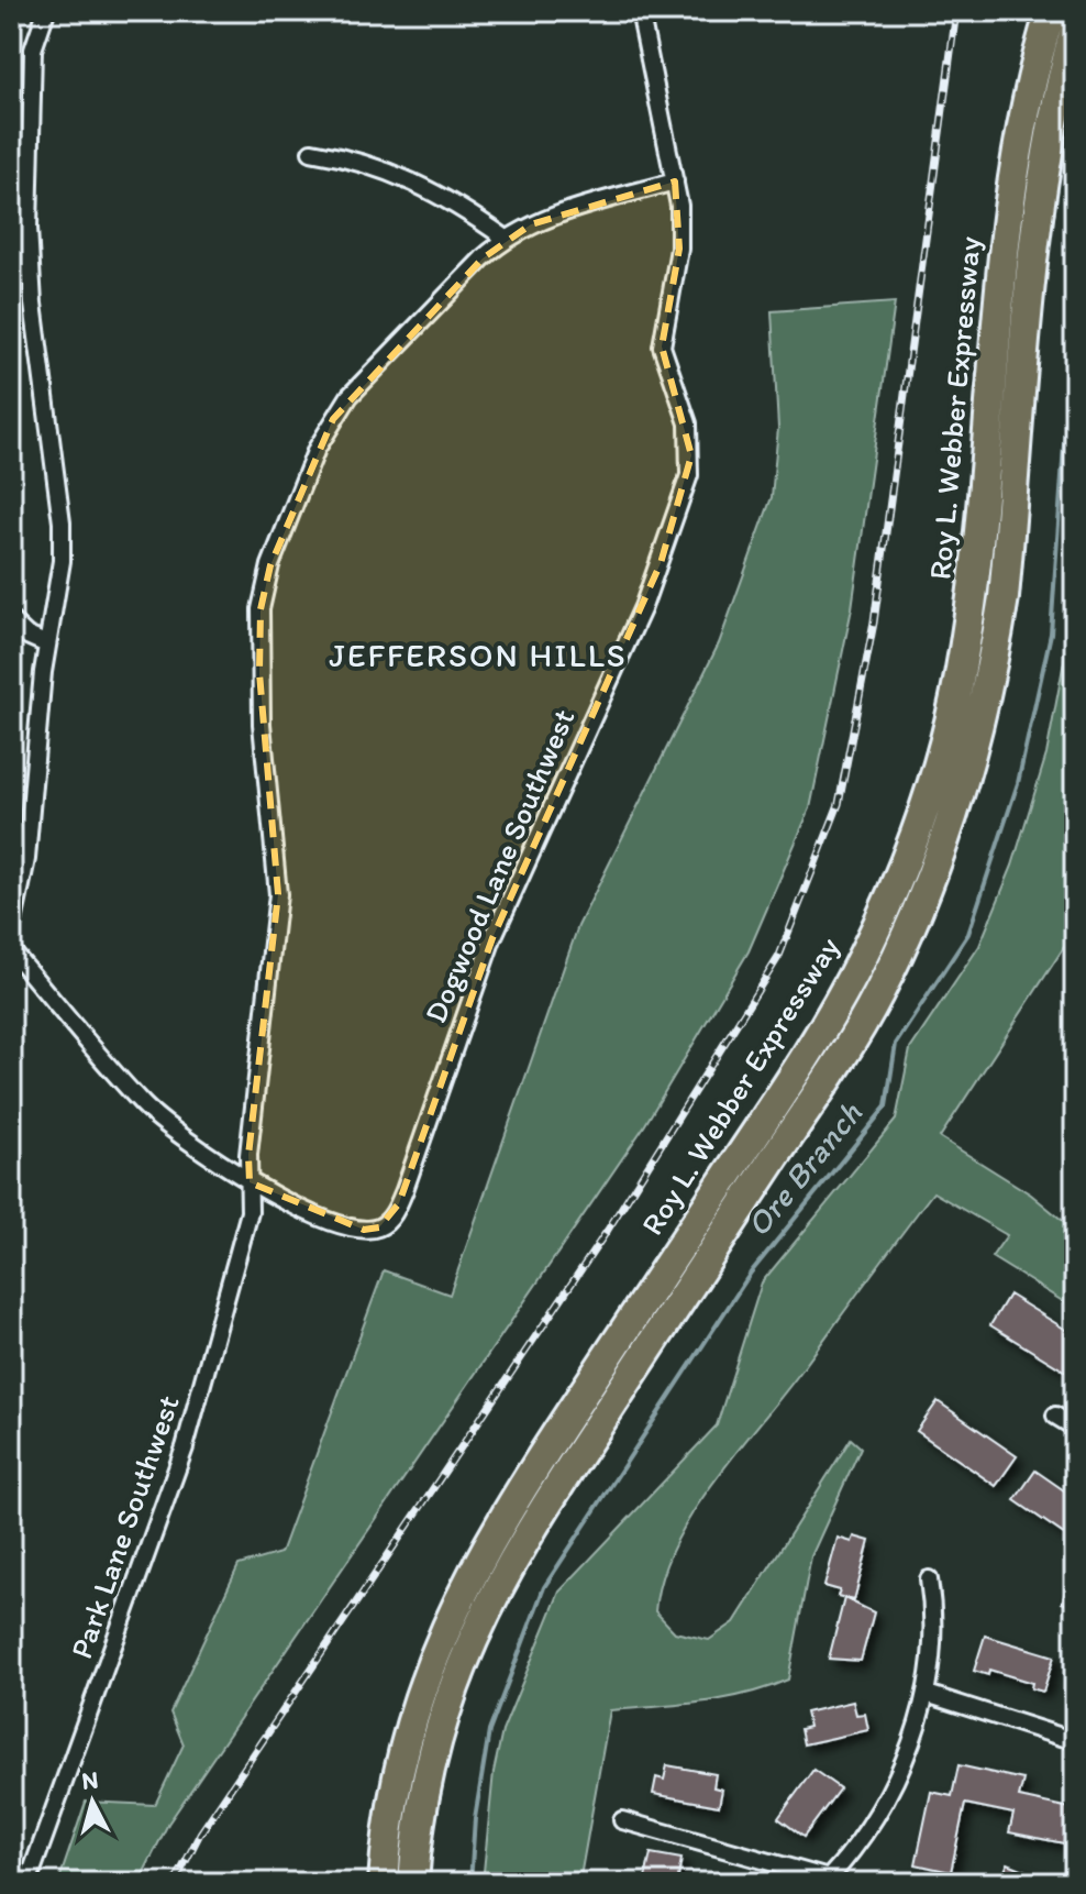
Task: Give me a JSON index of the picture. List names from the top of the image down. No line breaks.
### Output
{"streets":{"highway":["Roy L. Webber Expressway"],"street":["Dogwood Lane Southwest","Park Lane Southwest"]},"crossings":[["Dogwood Lane Southwest","Park Lane Southwest"]],"districts":["JEFFERSON HILLS"],"water":["Ore Branch"],"north":"top"}
